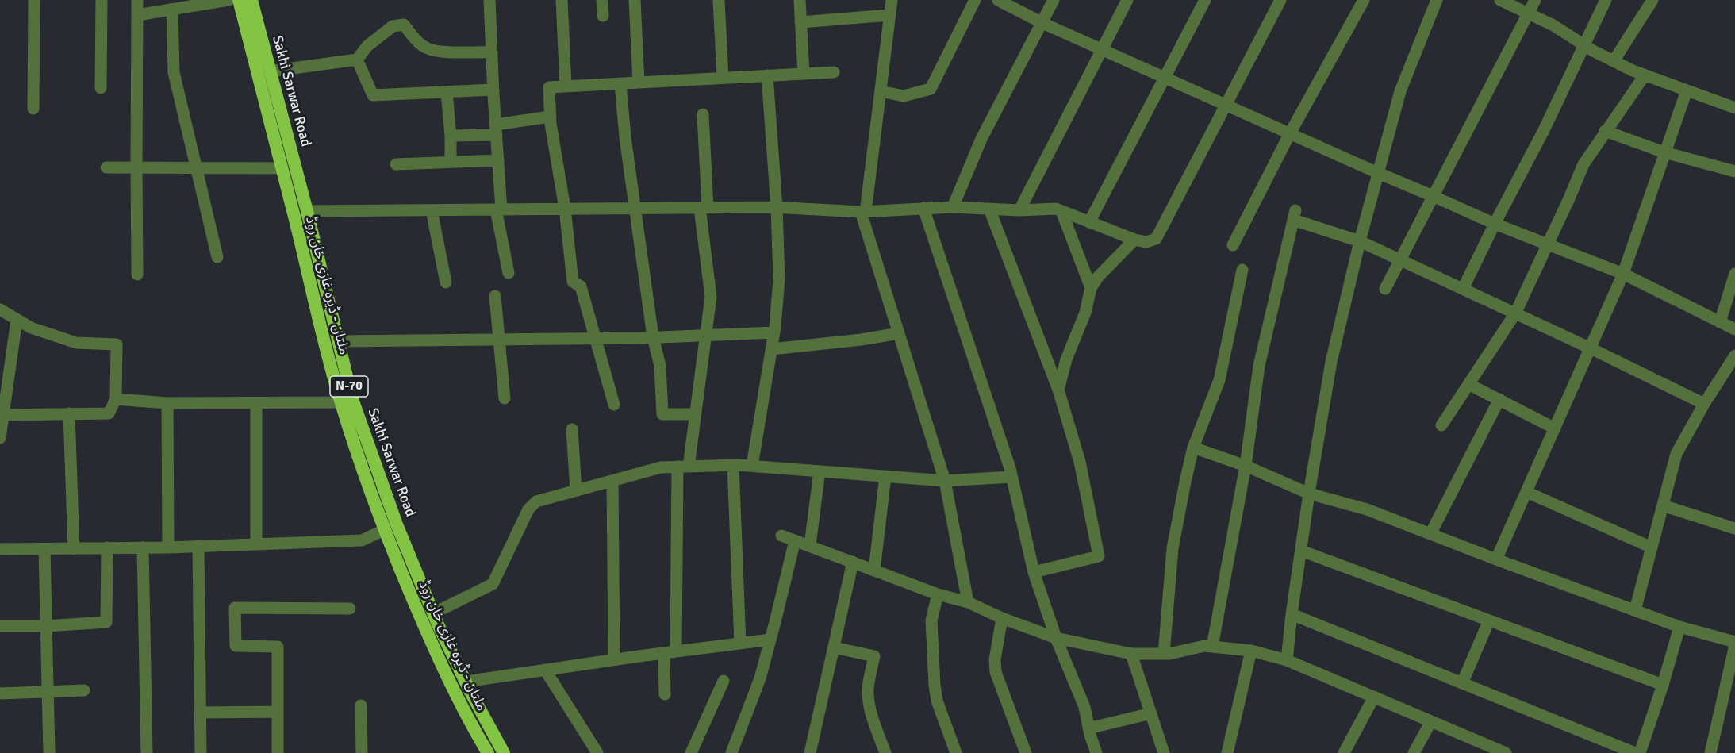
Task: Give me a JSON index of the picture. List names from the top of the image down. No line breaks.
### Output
{"streets":{"highway":["Sakhi Sarwar Road","ملتان - ڈیرہ غازی خان روڈ","N-70"]},"crossings":[["Sakhi Sarwar Road","ملتان - ڈیرہ غازی خان روڈ"]]}
